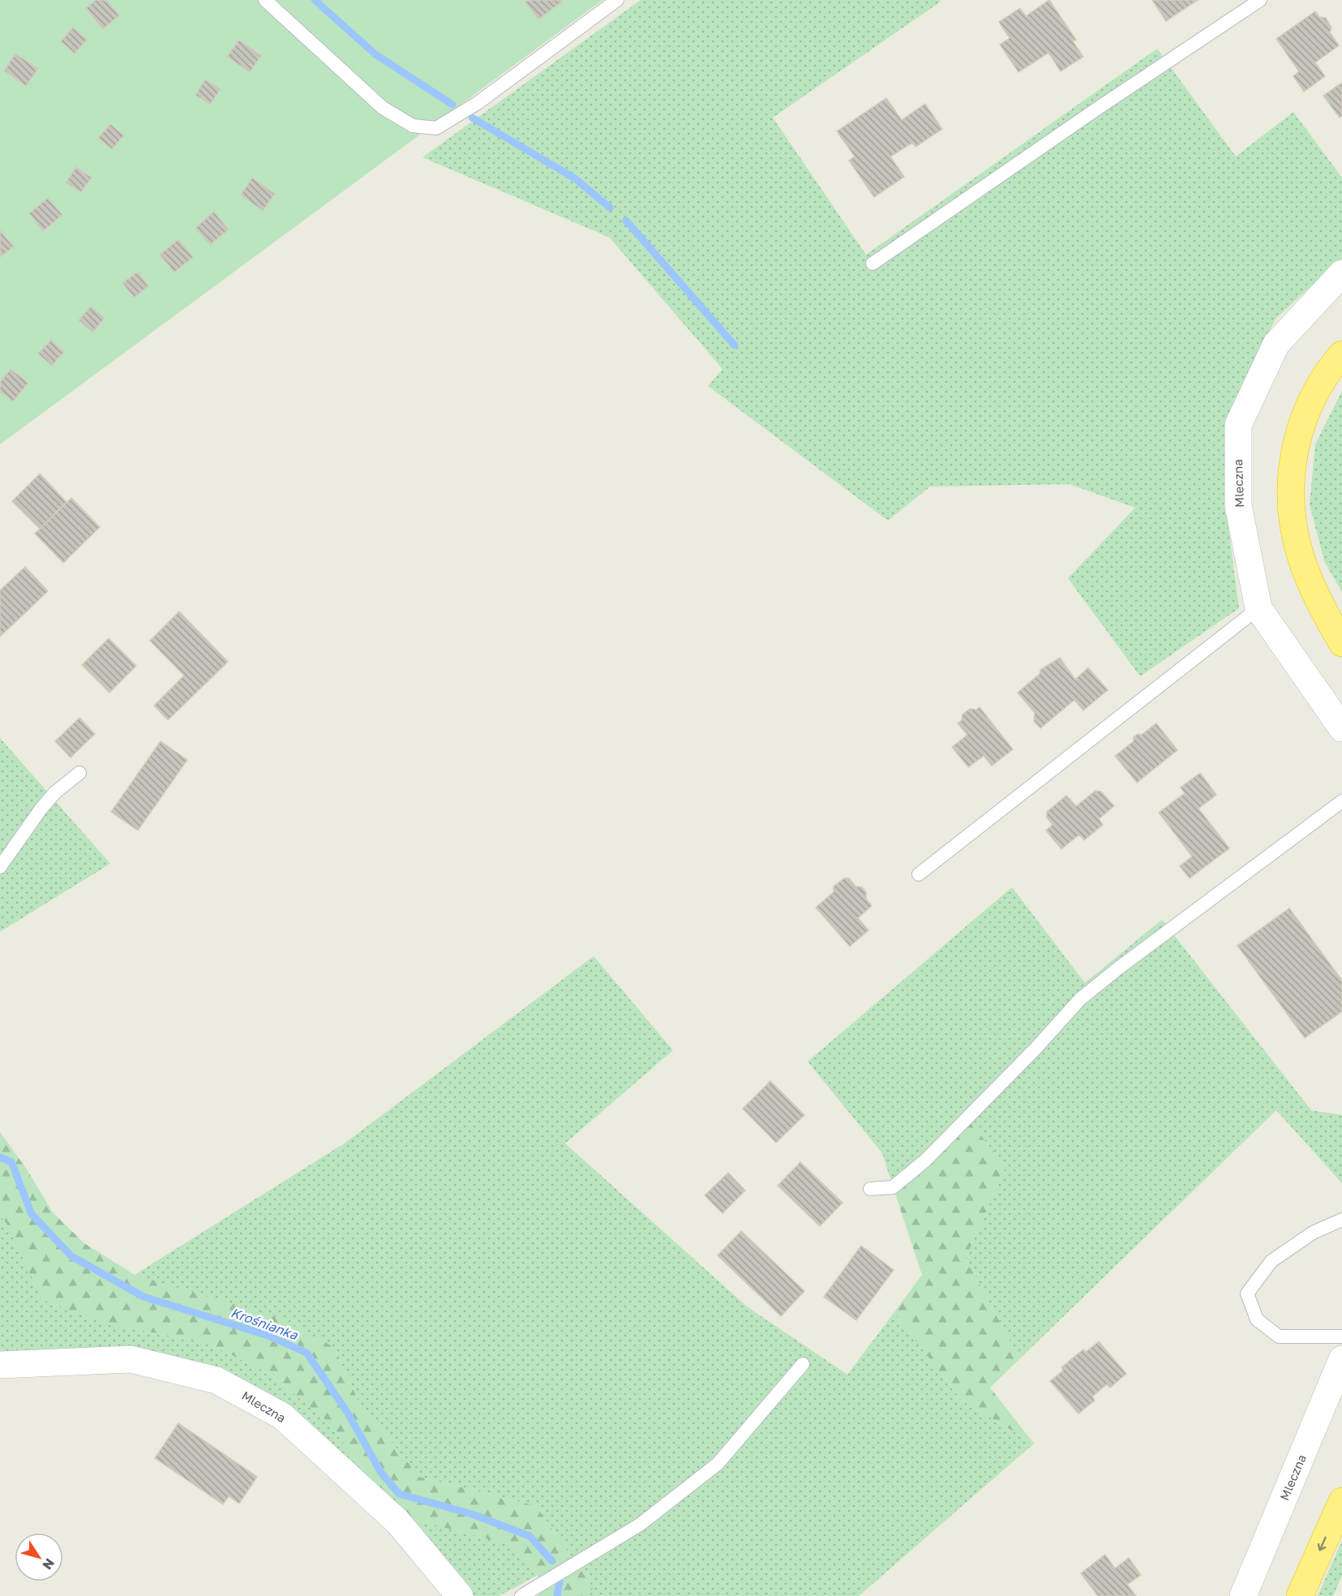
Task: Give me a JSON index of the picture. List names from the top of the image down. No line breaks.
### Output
{"streets":{"street":["Mleczna"]},"water":["Krośnianka"],"north":"bottom right"}
